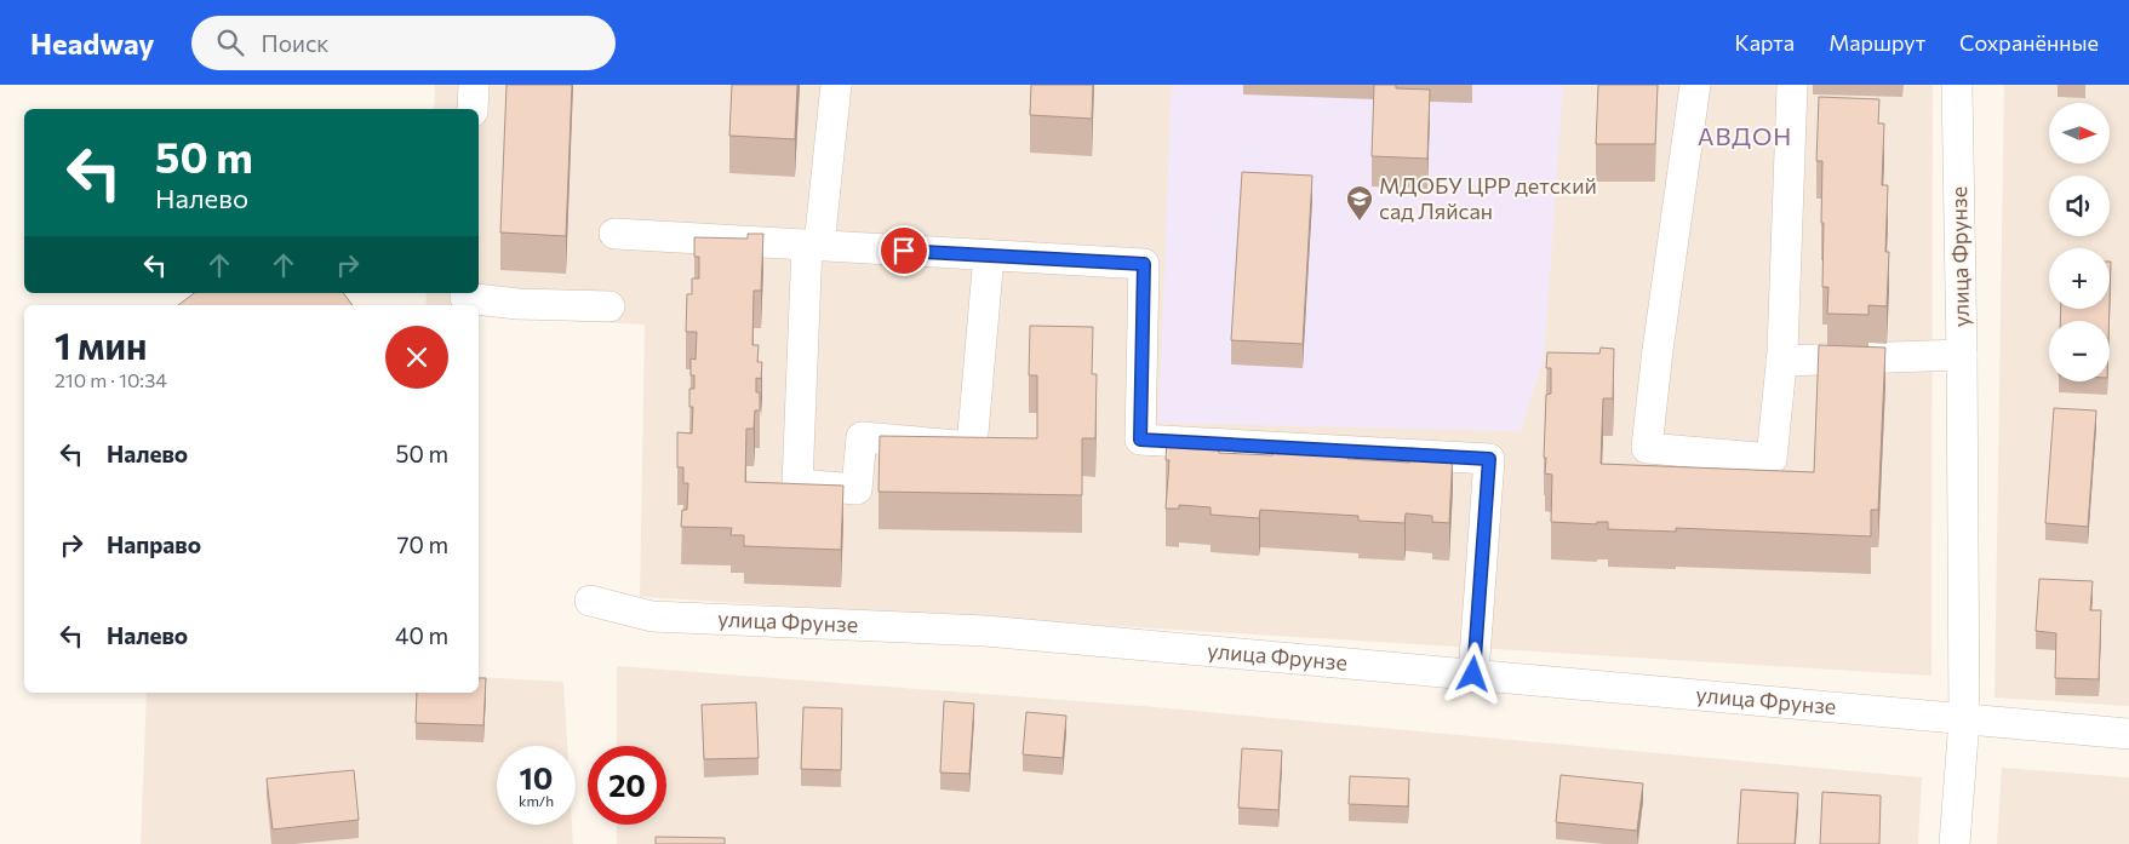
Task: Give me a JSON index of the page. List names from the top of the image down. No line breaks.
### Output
{"streets":{"street":["улица Фрунзе"]},"districts":["АВДОН"],"places":{"school or university":["МДОБУ ЦРР детский сад Ляйсан"]},"north":"right","page":{"header":"Headway","search":"Поиск","nav":["Карта","Маршрут","Сохранённые"],"map_buttons":["+","−"],"turn":["50 m","Налево"],"heading":["1 мин","210 m · 10:34"],"list":[{"name":"Налево","value":"50 m"},{"name":"Направо","value":"70 m"},{"name":"Налево","value":"40 m"}],"speed":"10 km/h","limit":"20"}}
